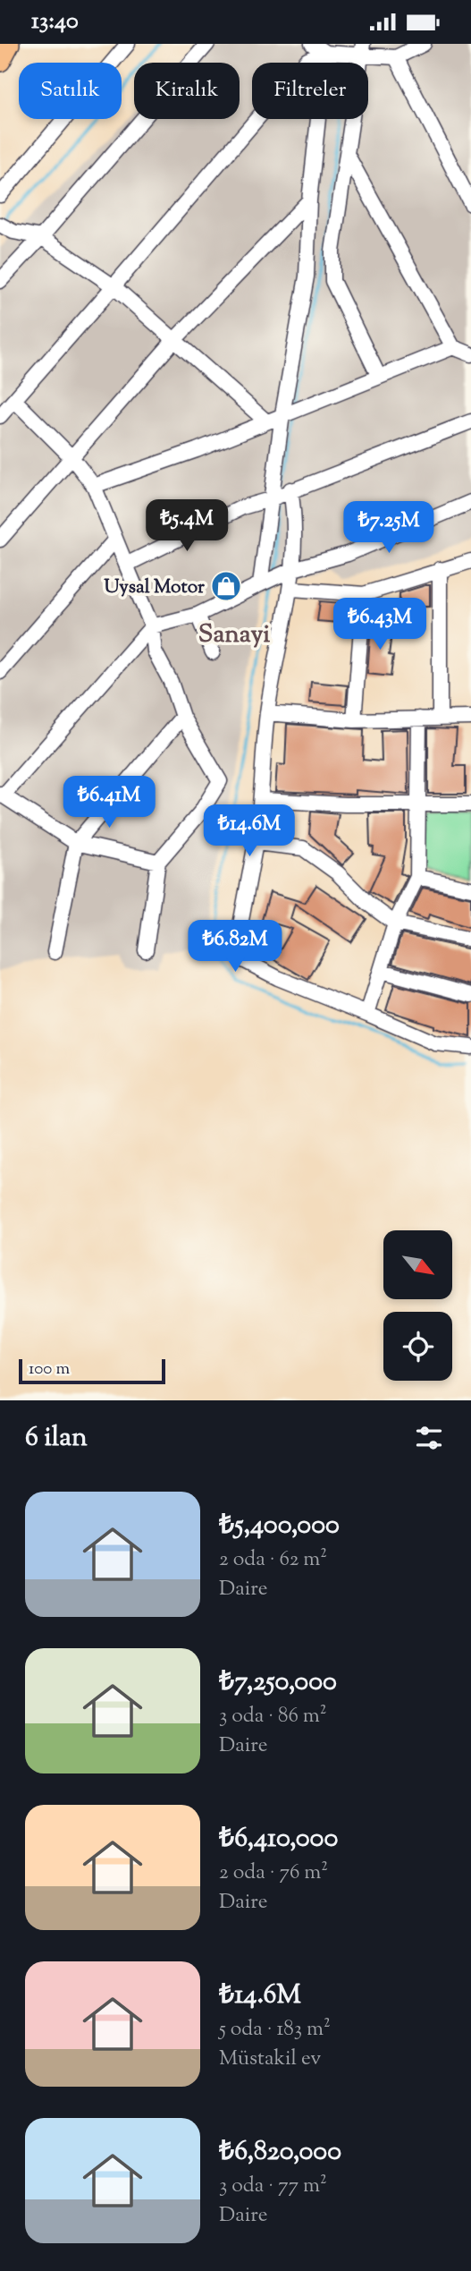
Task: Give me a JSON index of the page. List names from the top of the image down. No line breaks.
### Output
{"districts":["Sanayi"],"places":{"shop":["Uysal Motor"]},"scale_bar":"100 m","north":"bottom right","page":{"status":"13:40","chip":["Satılık","Kiralık","Filtreler"],"price":["₺5.4M","₺7.25M","₺6.43M","₺6.41M","₺14.6M","₺6.82M"],"scale":"100 m","heading":"6 ilan","list":[{"name":"₺5,400,000","note":"2 oda · 62 m² · Daire"},{"name":"₺7,250,000","note":"3 oda · 86 m² · Daire"},{"name":"₺6,410,000","note":"2 oda · 76 m² · Daire"},{"name":"₺14.6M","note":"5 oda · 183 m² · Müstakil ev"},{"name":"₺6,820,000","note":"3 oda · 77 m² · Daire"}]}}
